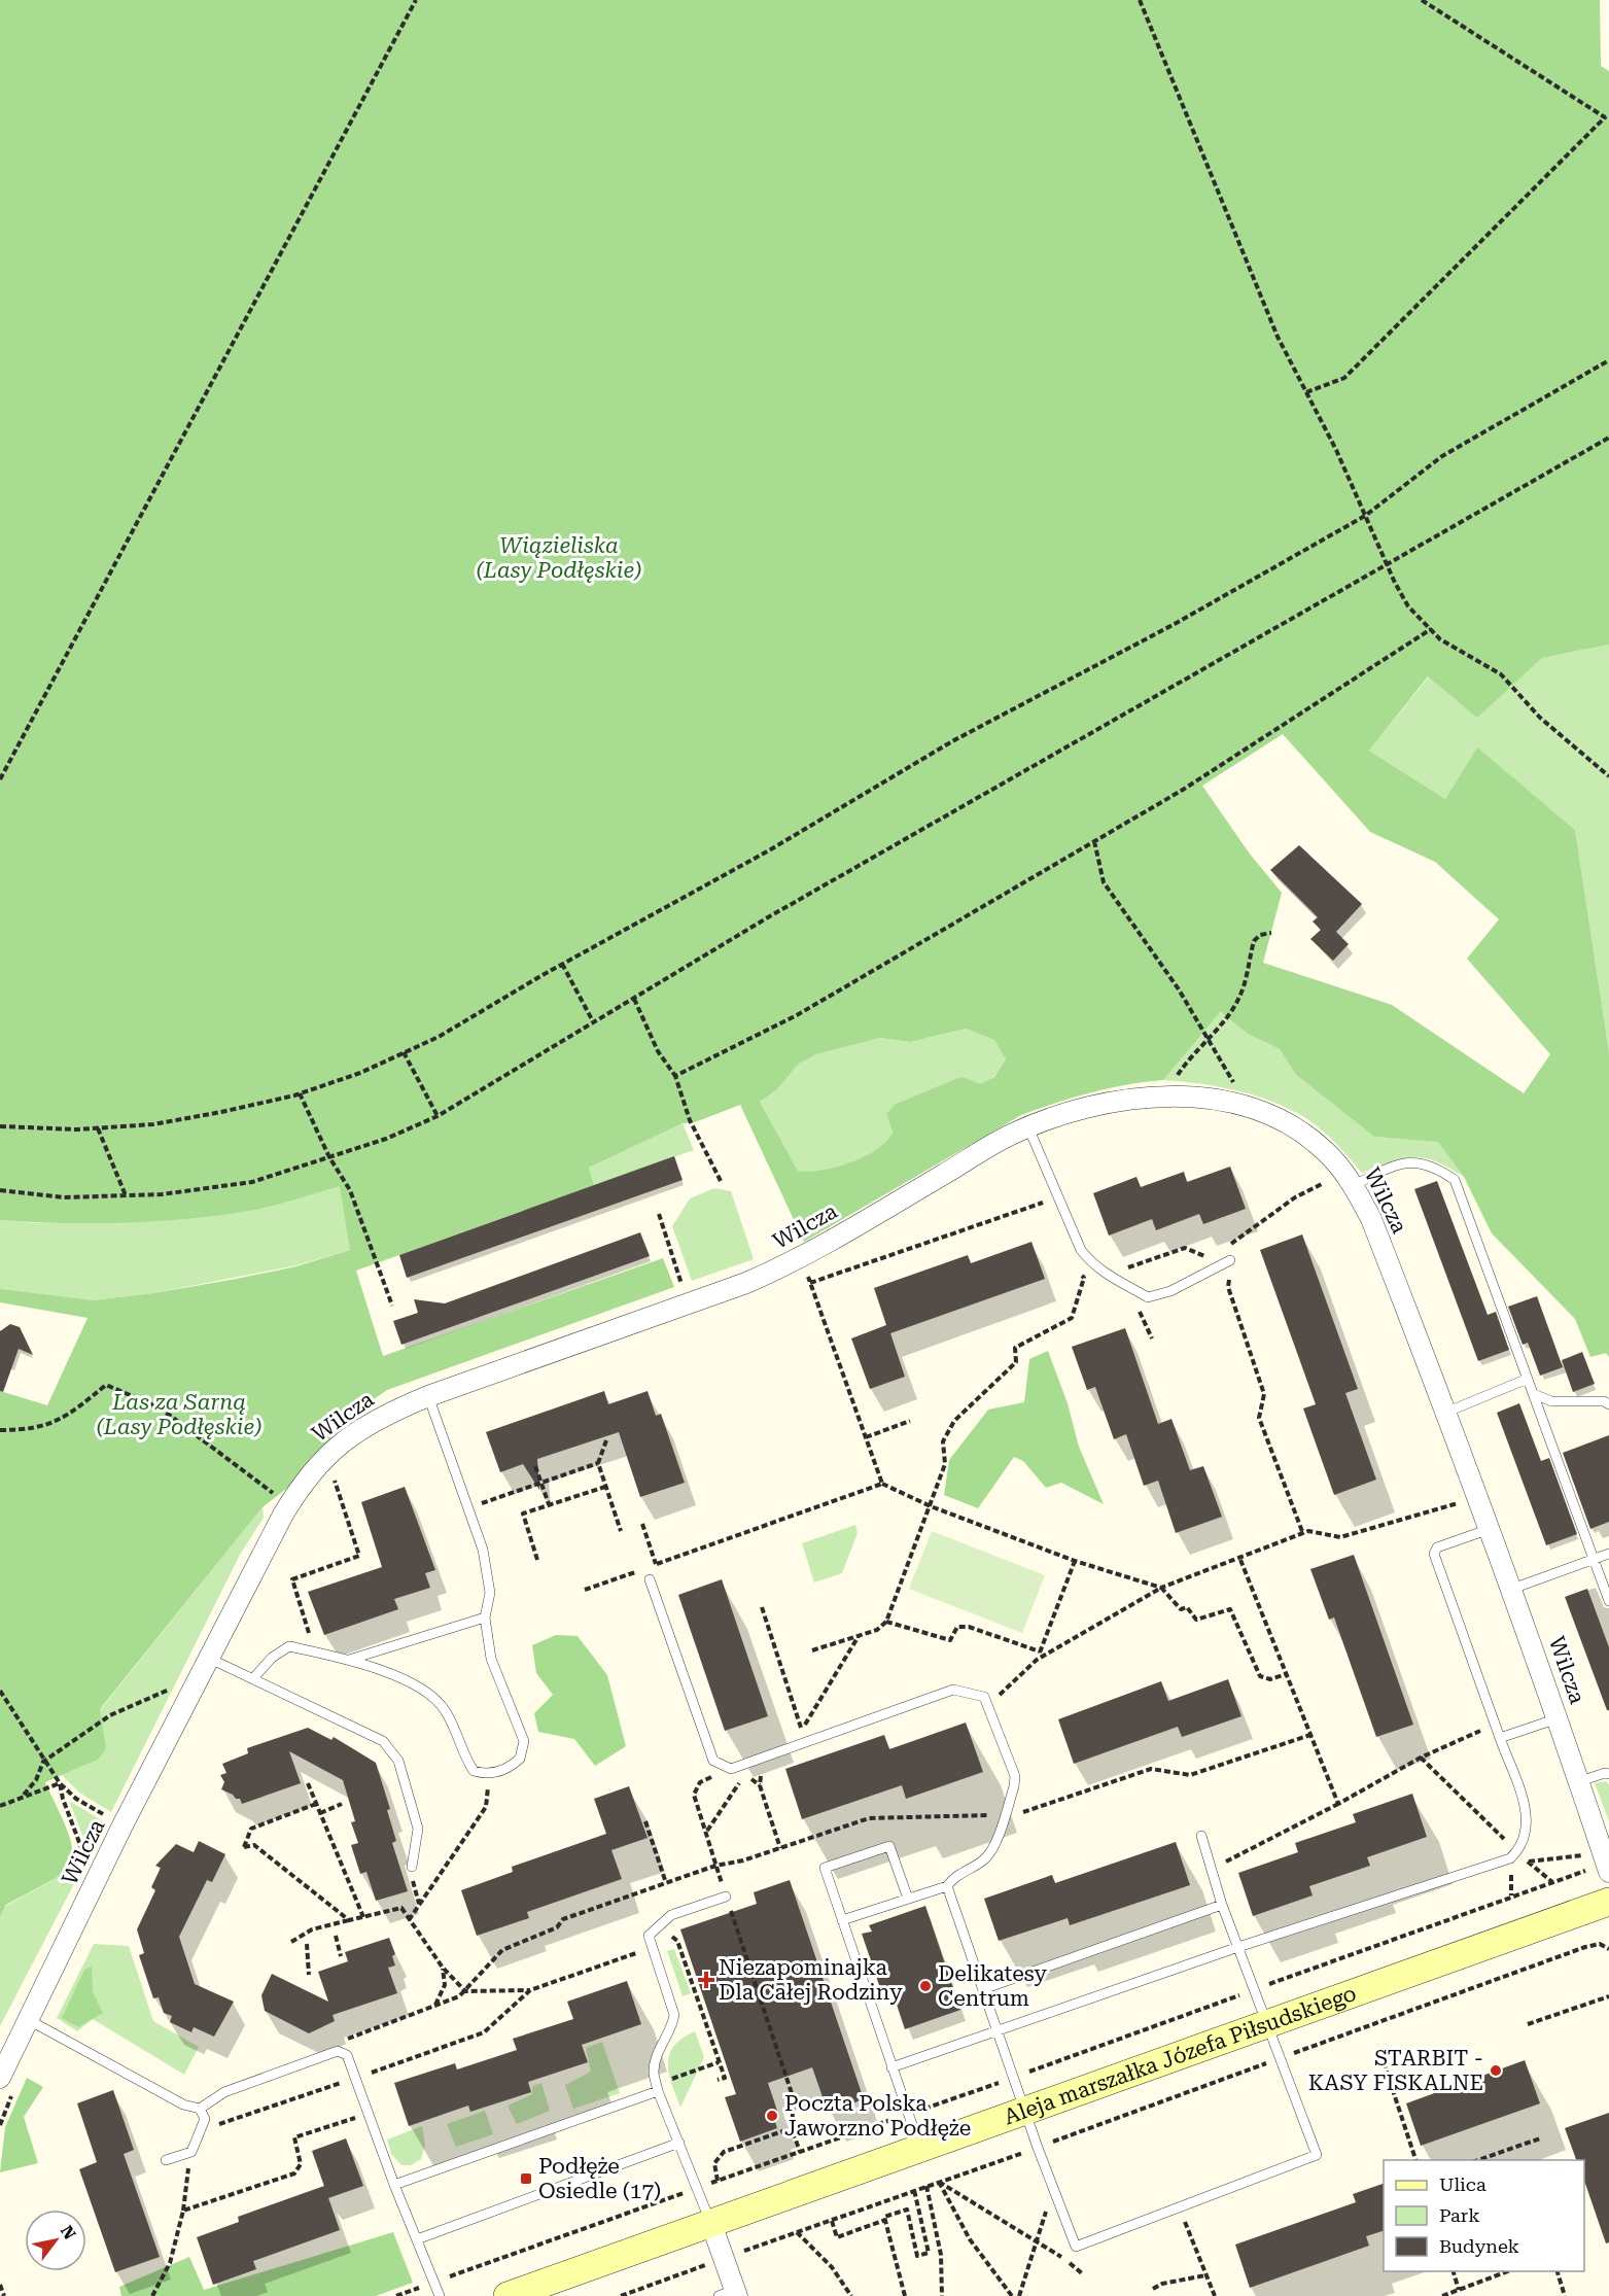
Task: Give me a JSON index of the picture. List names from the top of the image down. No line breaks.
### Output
{"streets":{"street":["Wilcza","Aleja marszałka Józefa Piłsudskiego"]},"parks":["Wiązieliska (Lasy Podłęskie)","Las za Sarną (Lasy Podłęskie)"],"places":{"health":["Niezapominajka Dla Całej Rodziny"],"other":["Delikatesy Centrum","STARBIT - KASY FISKALNE","Poczta Polska Jaworzno Podłęże"],"transit":["Podłęże Osiedle (17)"]},"legend":["Ulica","Park","Budynek"],"north":"top right"}
